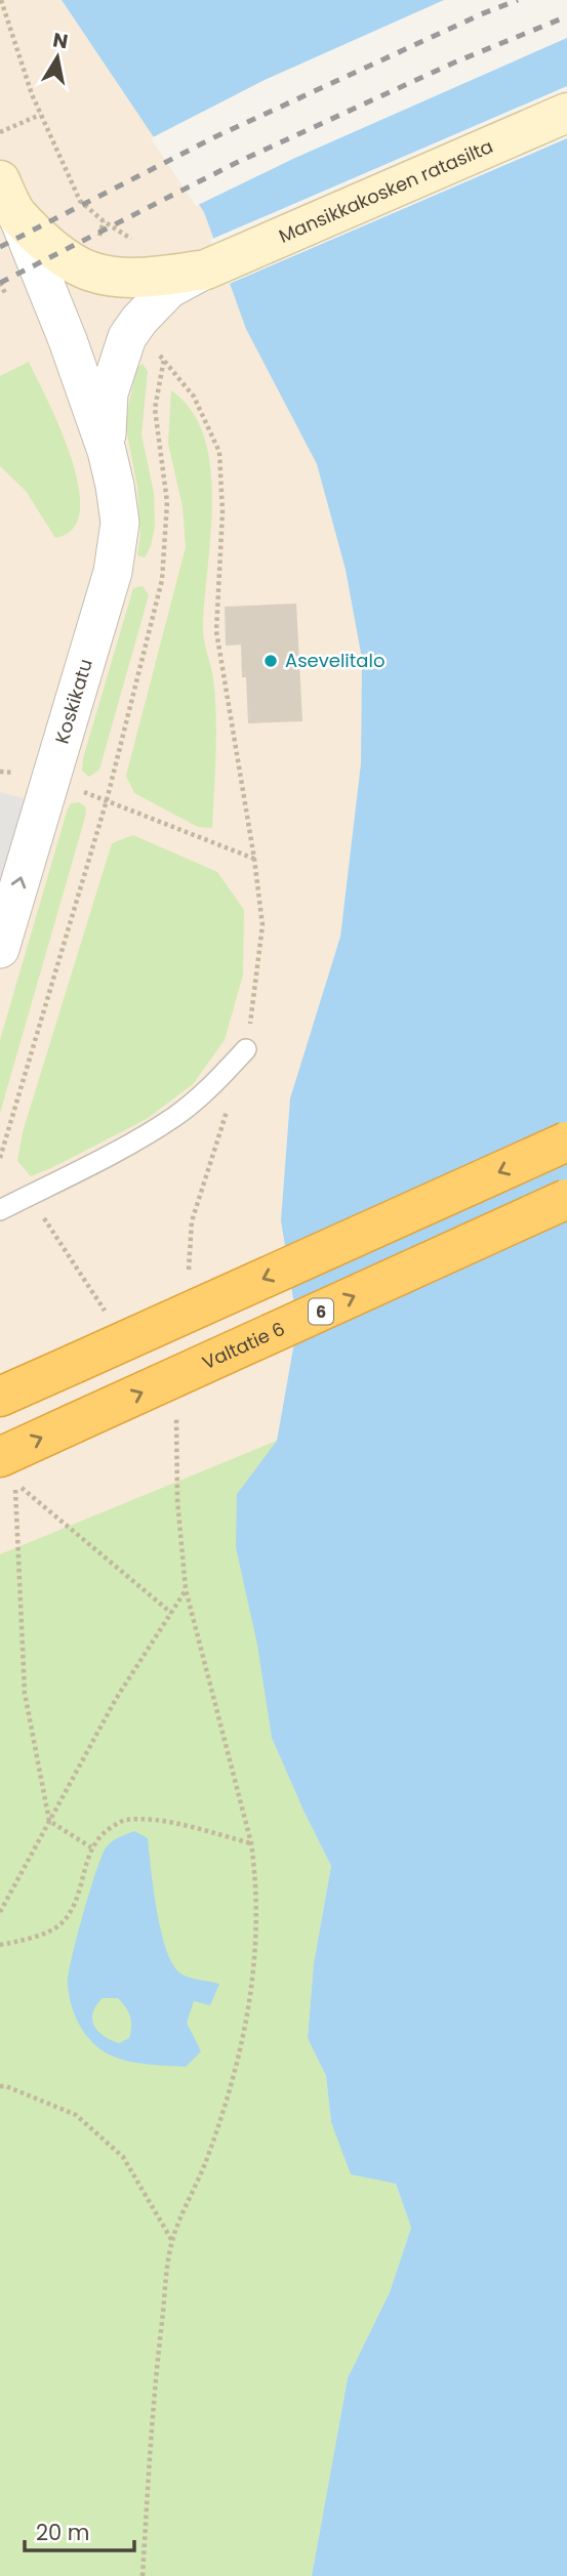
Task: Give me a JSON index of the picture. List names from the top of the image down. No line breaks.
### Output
{"streets":{"highway":["6","Valtatie 6"],"street":["Mansikkakosken ratasilta","Koskikatu"]},"crossings":[["Mansikkakosken ratasilta","Koskikatu"]],"places":["Asevelitalo"],"scale_bar":"20 m","north":"top"}
